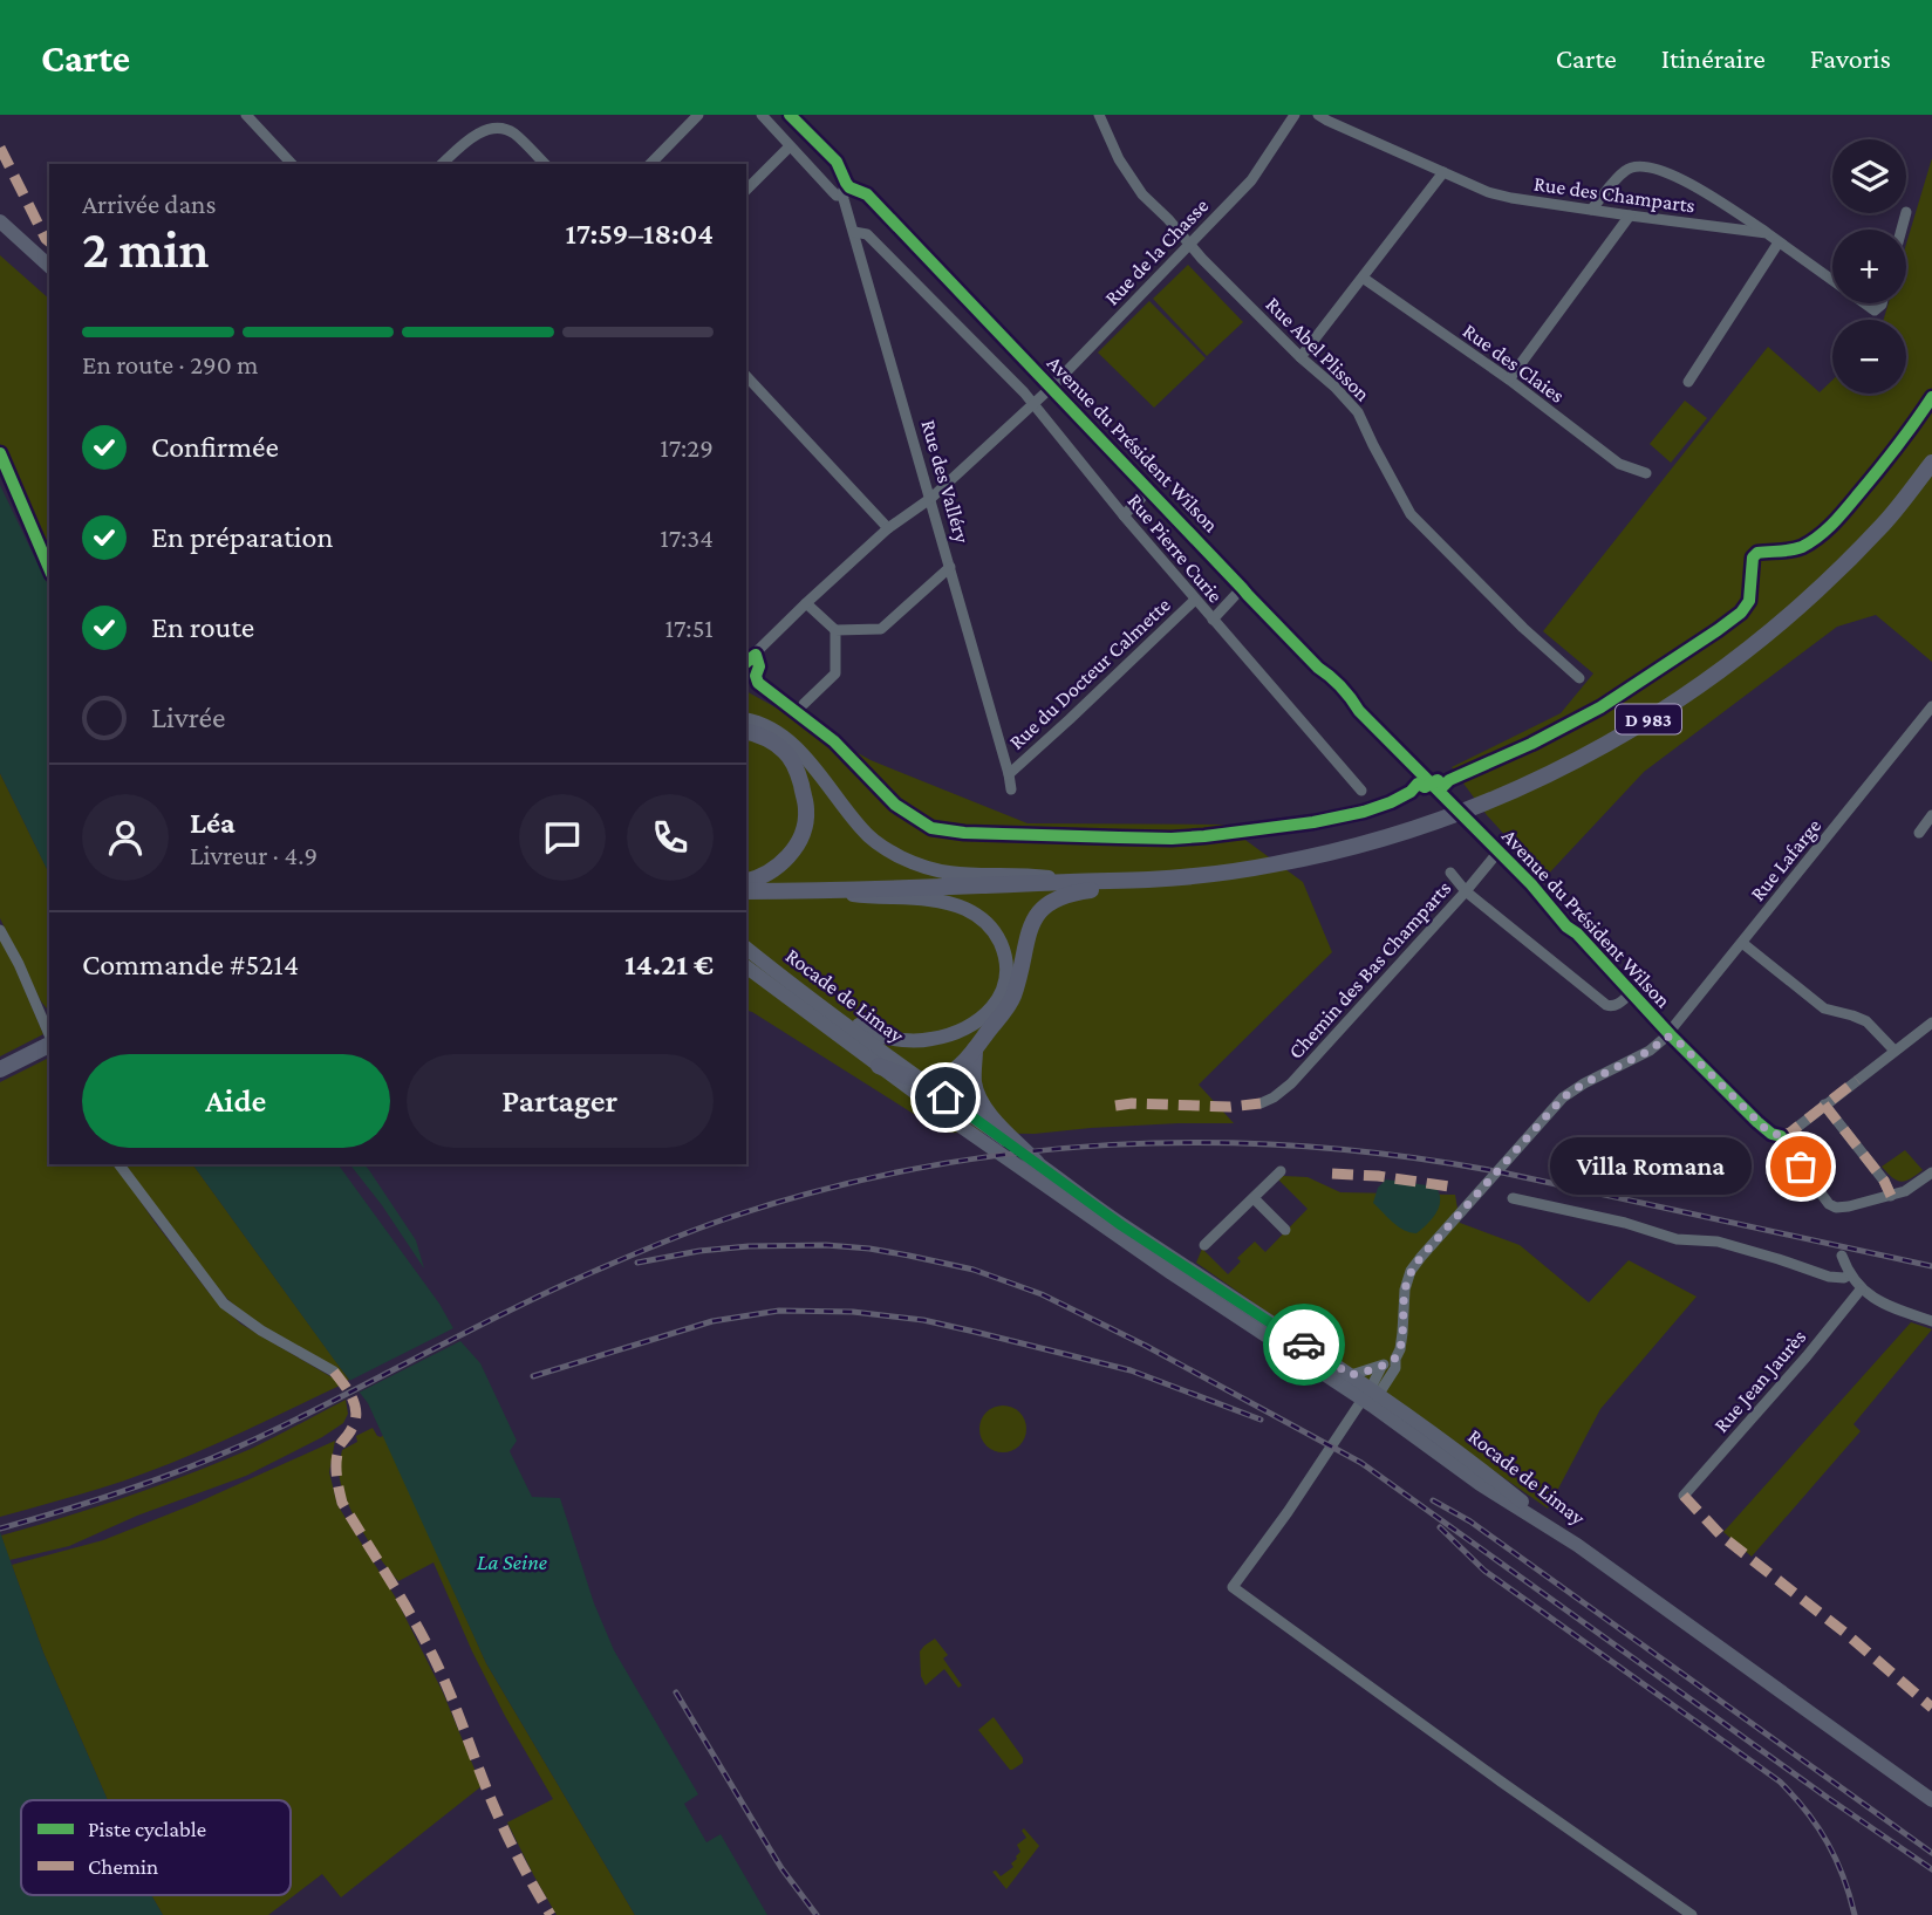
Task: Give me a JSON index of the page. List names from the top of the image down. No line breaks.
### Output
{"streets":{"main road":["D 983","Rocade de Limay"],"street":["Rue des Champarts","Rue de la Chasse","Rue Abel Plisson","Rue des Claies","Avenue du Président Wilson","Rue des Valléry","Rue Pierre Curie","Rue du Docteur Calmette","Rue Lafarge","Chemin des Bas Champarts","Rue Jean Jaurès"]},"crossings":[["Rue de la Chasse","Rue Abel Plisson"],["Rue de la Chasse","Avenue du Président Wilson"],["Rue de la Chasse","Rue des Valléry"],["Rue de la Chasse","Rue Pierre Curie"],["Avenue du Président Wilson","Rue des Valléry"],["Avenue du Président Wilson","Rue Lafarge"],["Avenue du Président Wilson","Chemin des Bas Champarts"],["Rue des Valléry","Rue Pierre Curie"],["Rue des Valléry","Rue du Docteur Calmette"],["Rue Pierre Curie","Rue du Docteur Calmette"]],"water":["La Seine"],"places":["Villa Romana"],"legend":["Piste cyclable","Chemin"],"page":{"header":"Carte","nav":["Carte","Itinéraire","Favoris"],"map_buttons":["+","−"],"heading":["2 min","Arrivée dans","17:59–18:04"],"panel":["Léa","Livreur · 4.9","Commande #5214","14.21 €"],"bar":"En route · 290 m","list":[["Confirmée","17:29"],["En préparation","17:34"],["En route","17:51"],"Livrée"],"buttons":["Aide","Partager"],"bubble":"Villa Romana"}}
